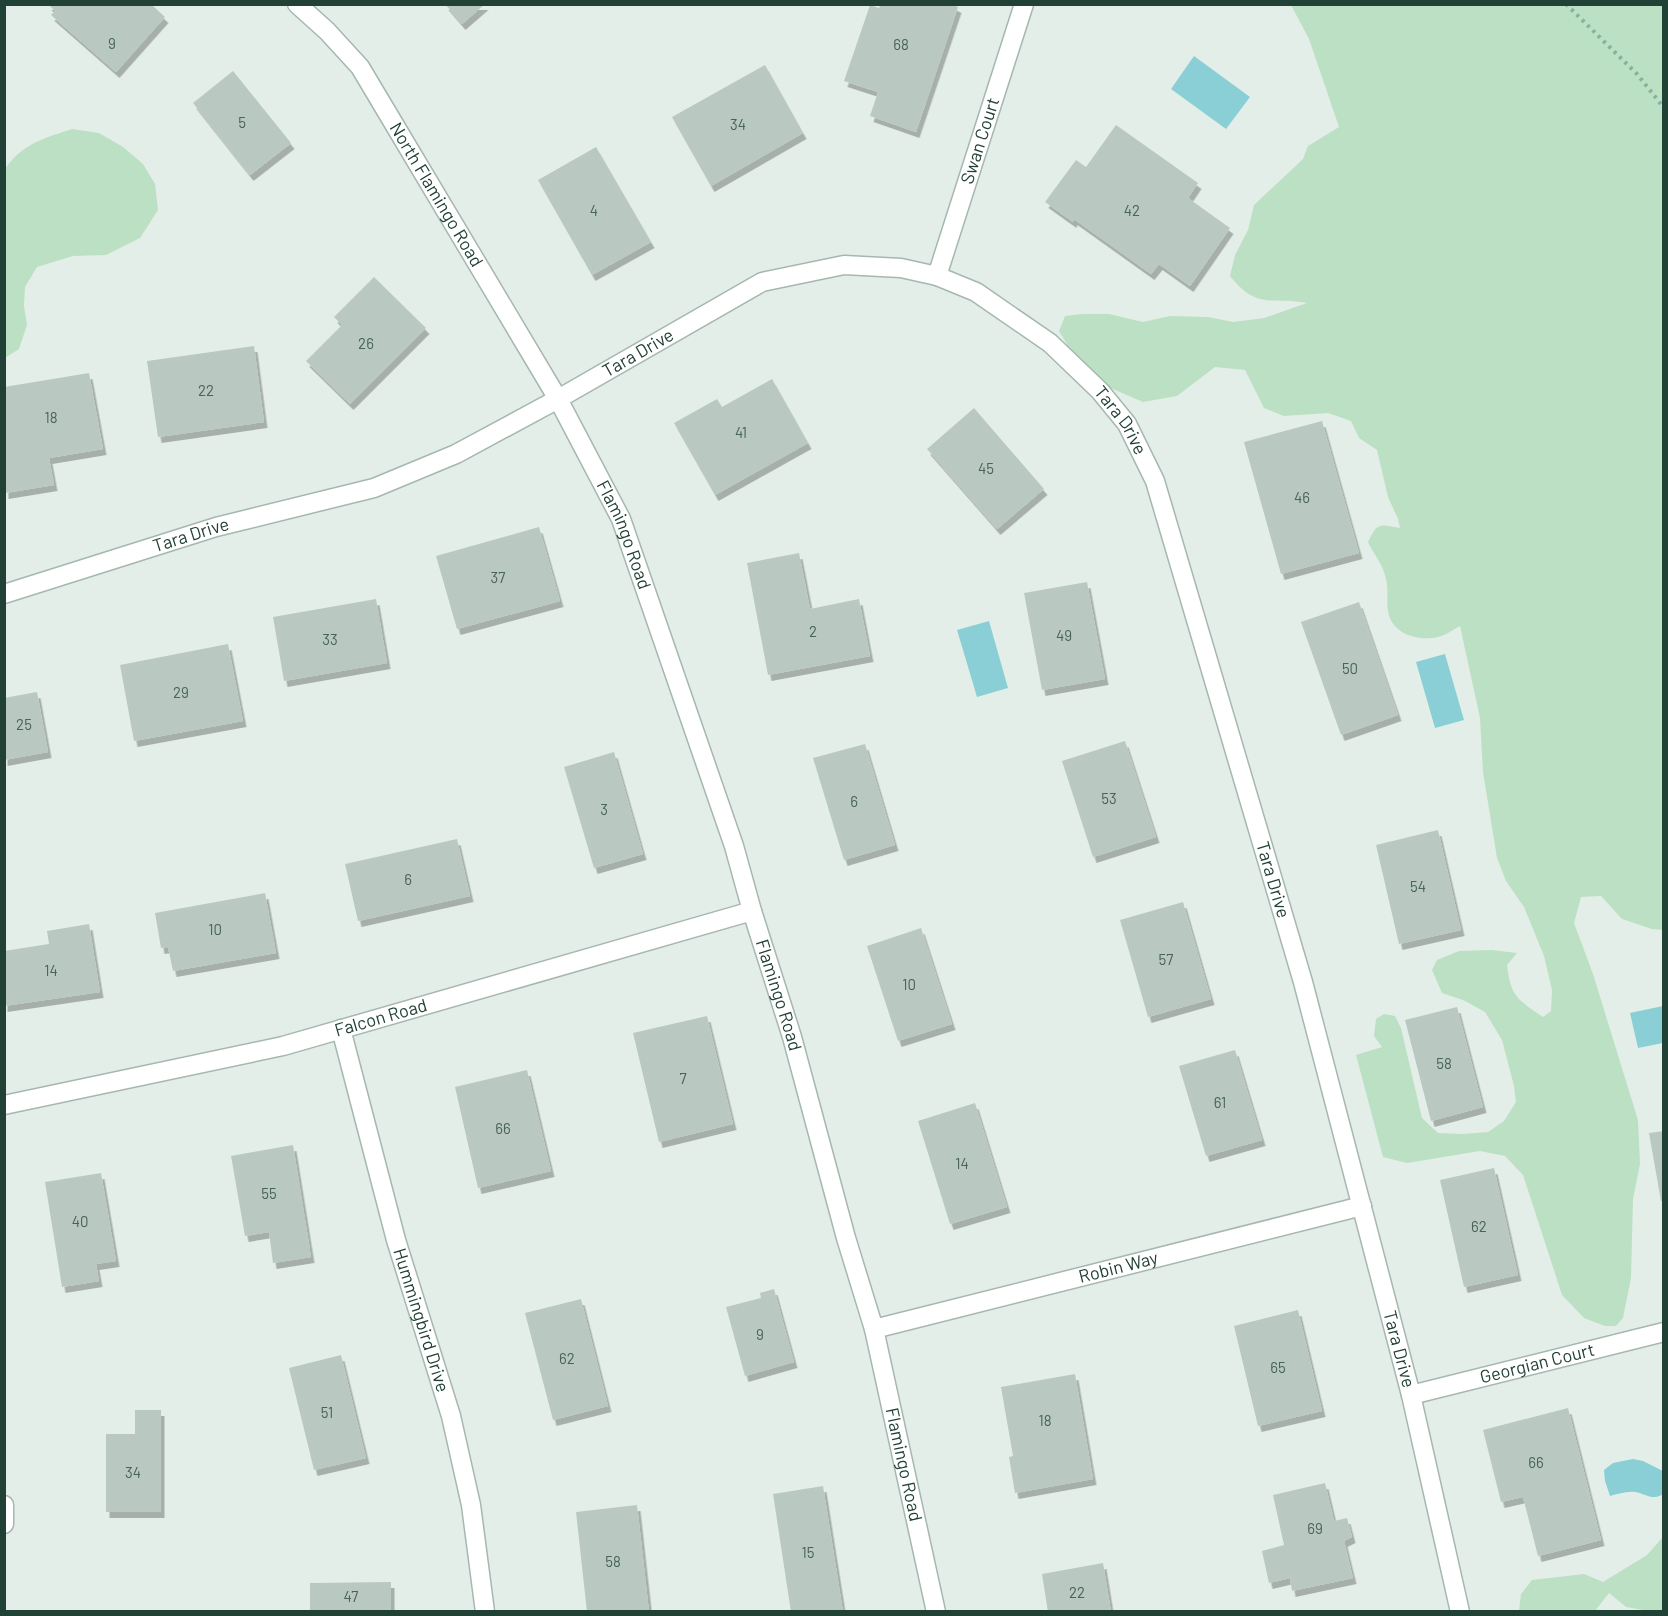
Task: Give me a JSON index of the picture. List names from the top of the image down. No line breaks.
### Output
{"streets":{"street":["Swan Court","North Flamingo Road","Tara Drive","Flamingo Road","Falcon Road","Robin Way","Hummingbird Drive","Georgian Court"]},"crossings":[["Swan Court","Tara Drive"],["North Flamingo Road","Tara Drive"],["North Flamingo Road","Flamingo Road"],["Tara Drive","Flamingo Road"],["Tara Drive","Robin Way"],["Tara Drive","Georgian Court"],["Flamingo Road","Falcon Road"],["Flamingo Road","Robin Way"],["Falcon Road","Hummingbird Drive"]],"house_numbers":["9","68","5","34","4","42","26","22","18","41","45","46","37","2","49","33","50","29","25","53","6","3","6","54","10","57","14","10","58","7","61","66","14","55","40","62","9","62","65","51","18","66","34","69","15","58","22","47"]}
